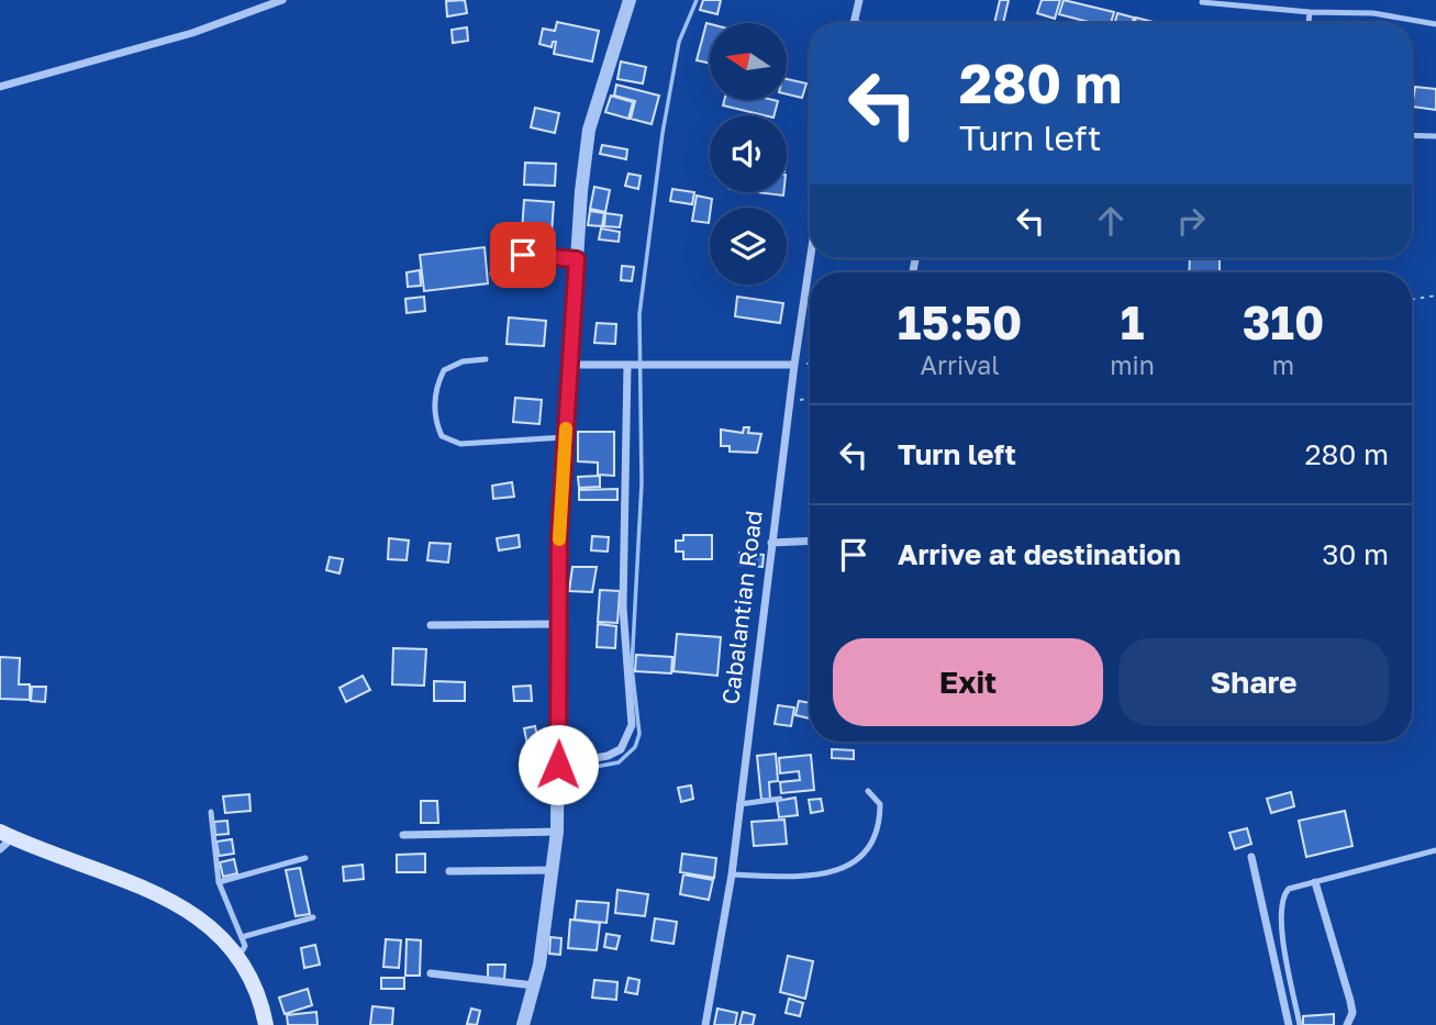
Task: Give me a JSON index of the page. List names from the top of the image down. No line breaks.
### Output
{"streets":{"street":["Cabalantian Road"]},"north":"left","page":{"turn":["280 m","Turn left"],"eta":["15:50","Arrival","1","min","310","m"],"list":[{"name":"Turn left","value":"280 m"},{"name":"Arrive at destination","value":"30 m"}],"buttons":["Exit","Share"]}}
